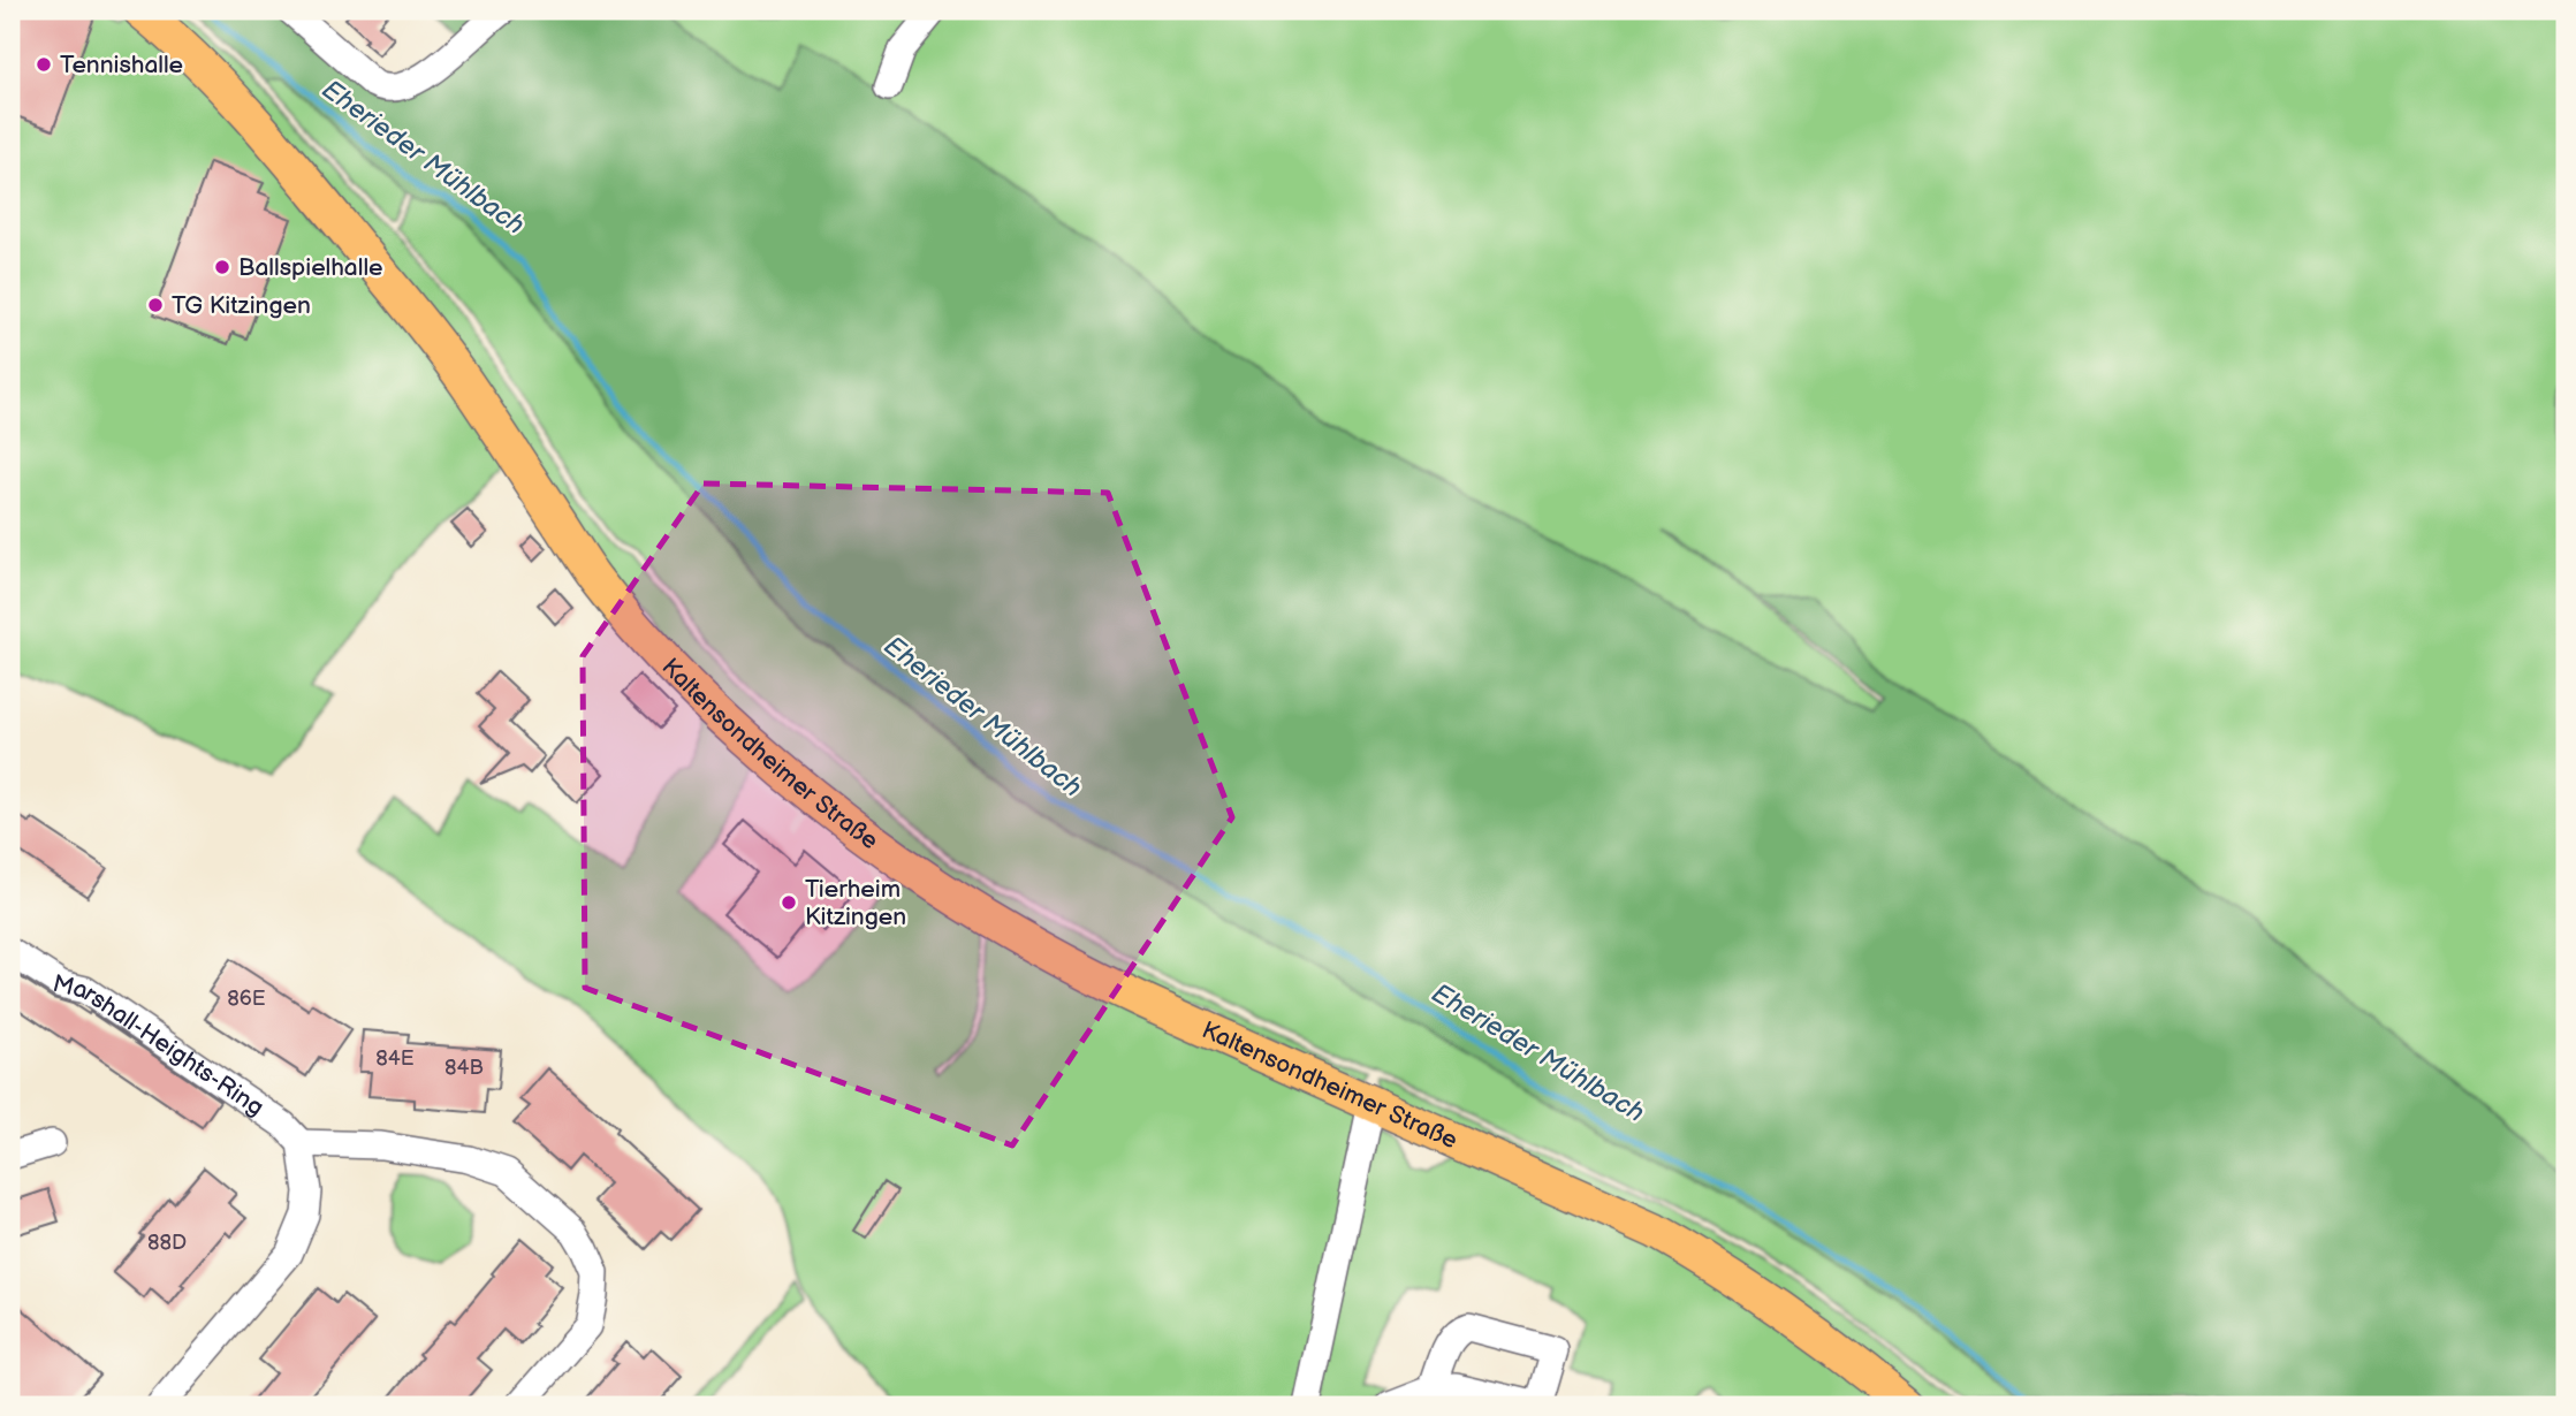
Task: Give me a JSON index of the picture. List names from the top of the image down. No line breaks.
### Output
{"streets":{"main road":["Kaltensondheimer Straße"],"street":["Marshall-Heights-Ring"]},"water":["Eherieder Mühlbach"],"places":["Tennishalle","Ballspielhalle","TG Kitzingen","Tierheim Kitzingen"],"house_numbers":["86E","84E","84B","88D"]}
